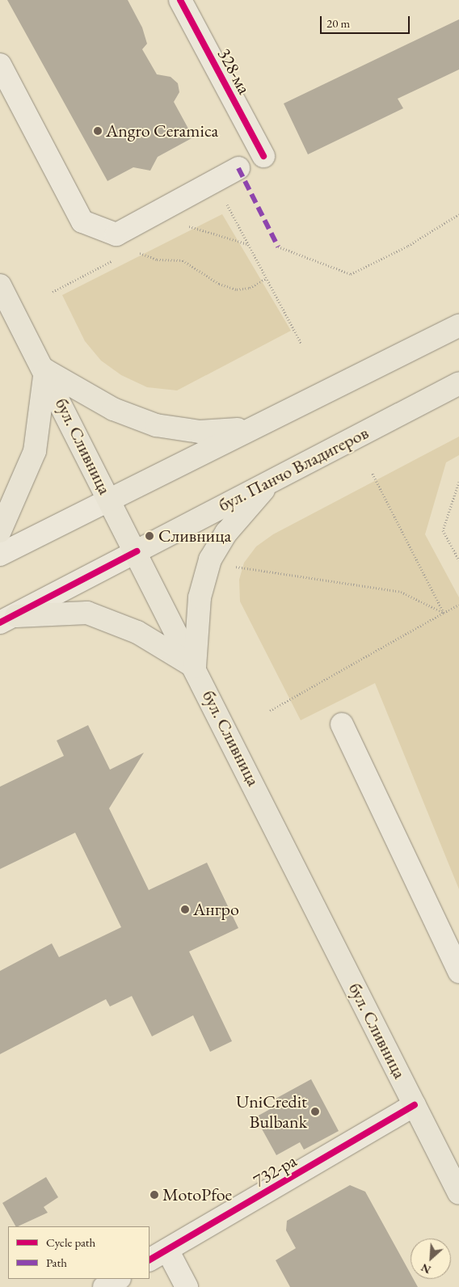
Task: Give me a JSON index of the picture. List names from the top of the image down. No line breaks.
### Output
{"streets":{"main road":["бул. Сливница","бул. Панчо Владигеров"],"street":["328-ма","732-ра"]},"crossings":[["бул. Сливница","бул. Панчо Владигеров"],["бул. Сливница","732-ра"]],"places":["Angro Ceramica","Сливница","Ангро","UniCredit Bulbank","MotoPfoe"],"legend":["Cycle path","Path"],"scale_bar":"20 m","north":"bottom left"}
